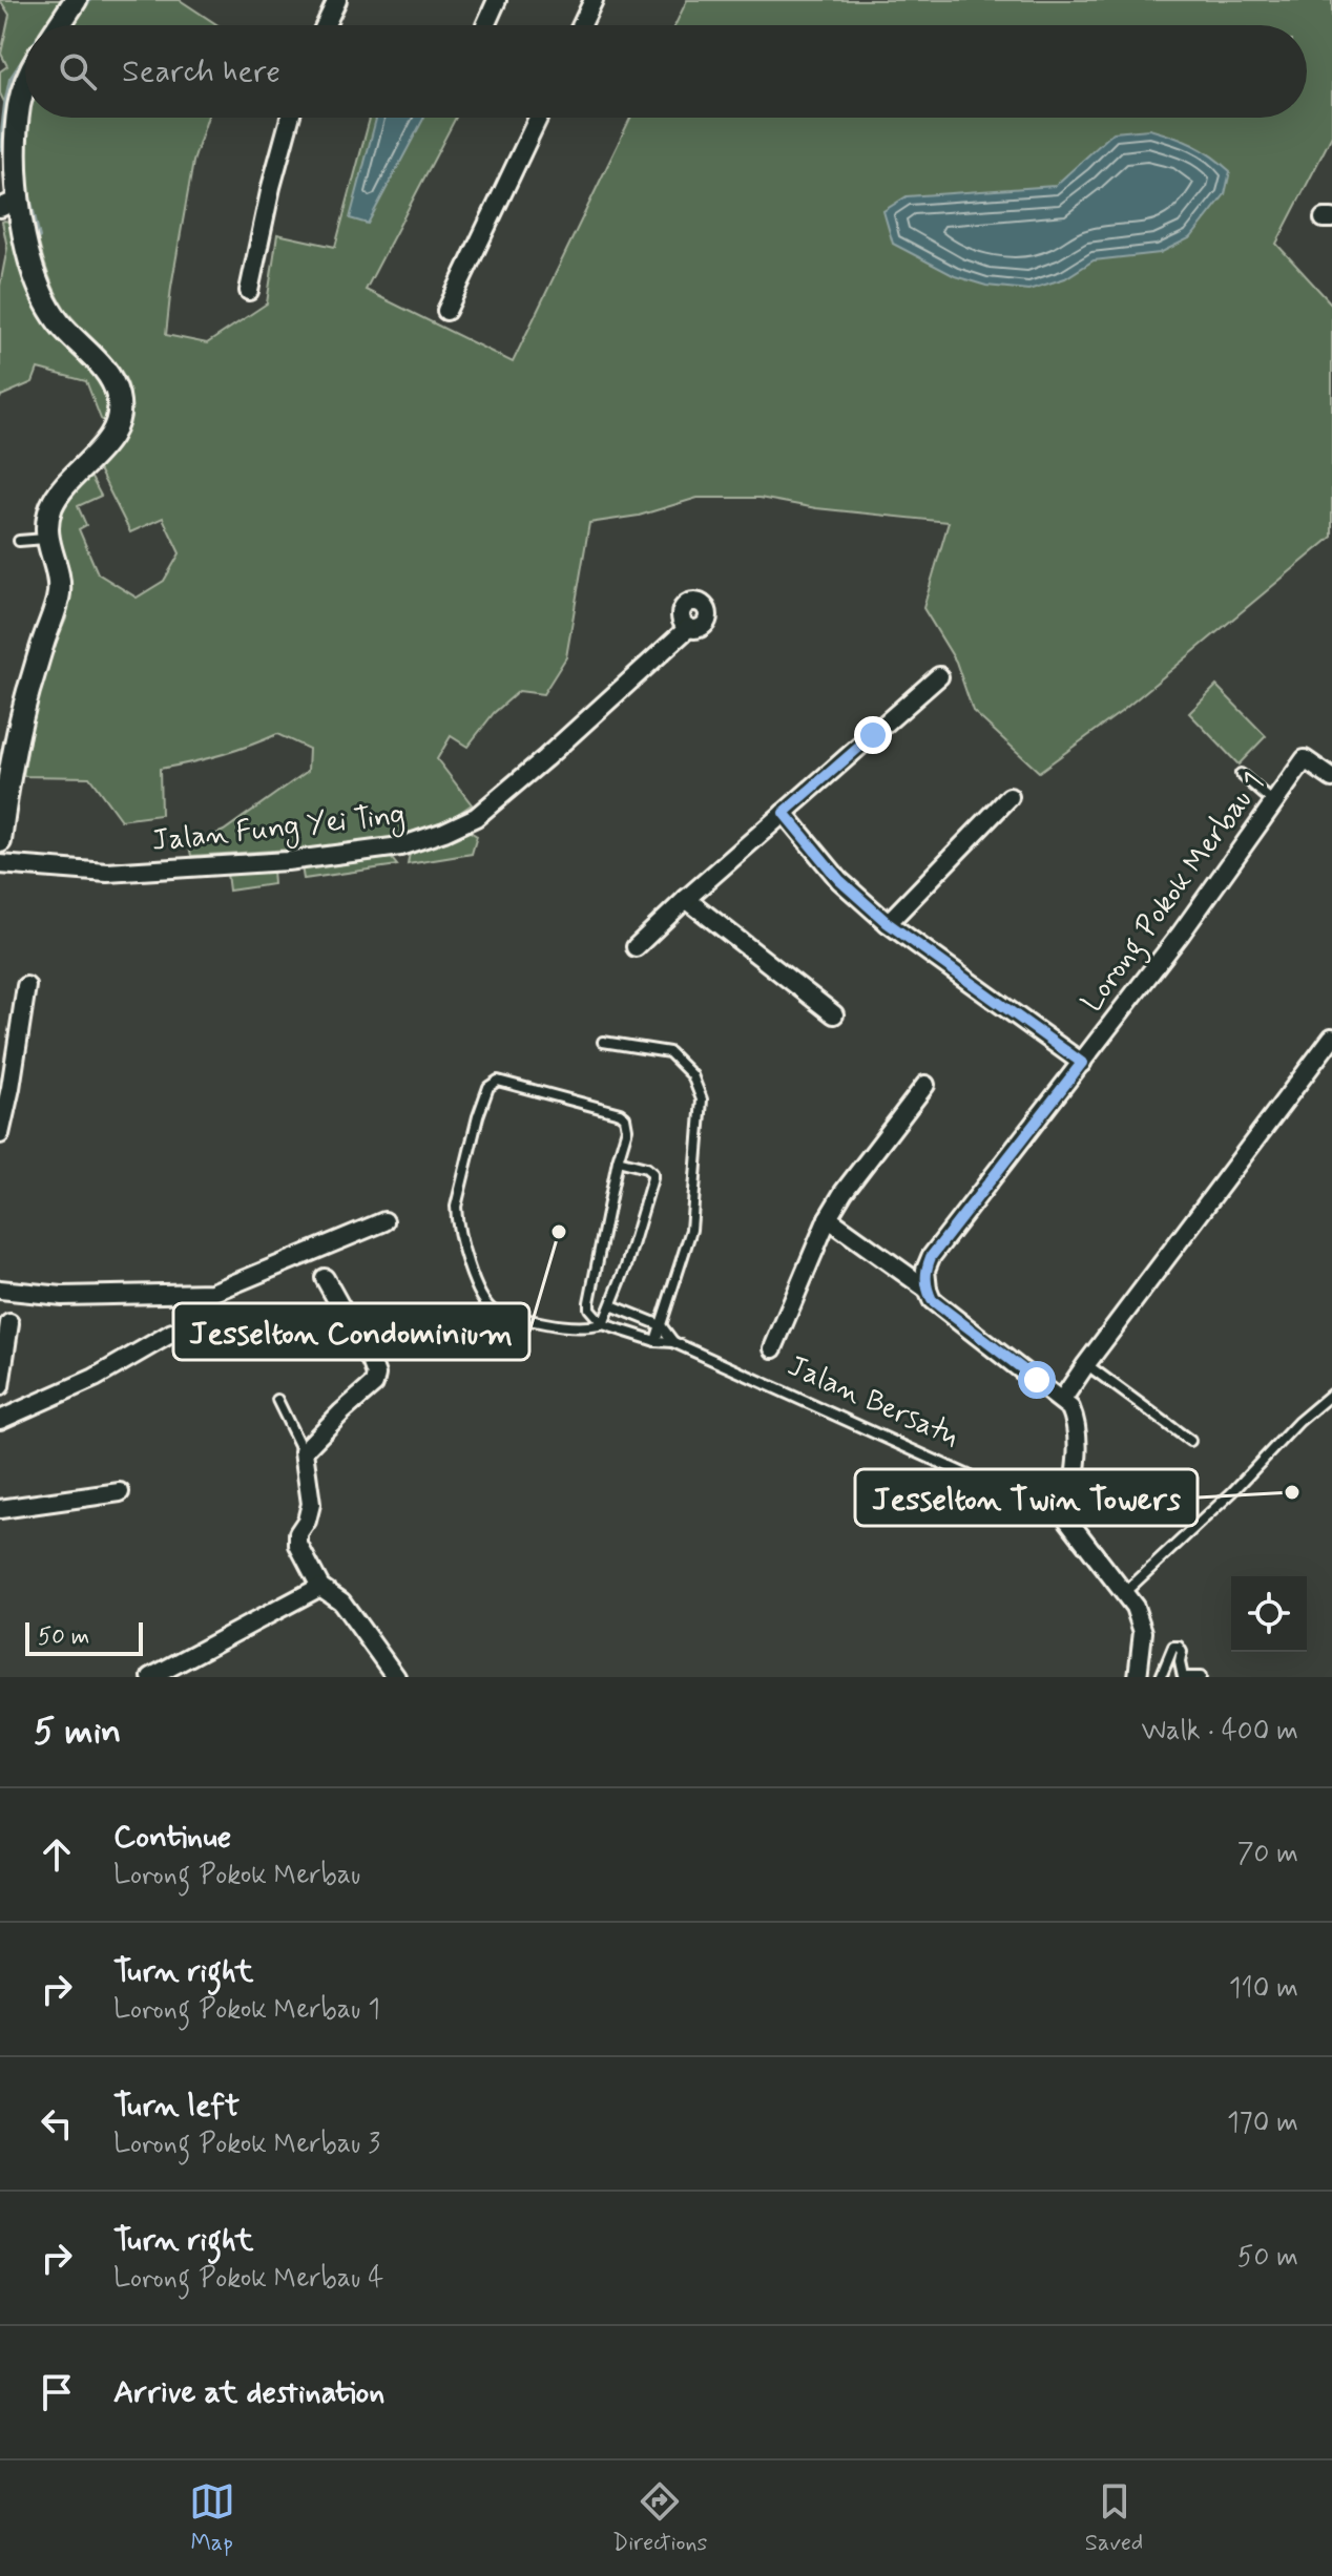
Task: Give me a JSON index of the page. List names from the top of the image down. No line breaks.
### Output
{"streets":{"street":["Jalan Fung Yei Ting","Lorong Pokok Merbau 1","Jalan Bersatu"]},"places":["Jesselton Condominium","Jesselton Twin Towers"],"scale_bar":"50 m","page":{"search":"Search here","scale":"50 m","heading":["5 min","Walk · 400 m"],"list":[["Continue","Lorong Pokok Merbau","70 m"],["Turn right","Lorong Pokok Merbau 1","110 m"],["Turn left","Lorong Pokok Merbau 3","170 m"],["Turn right","Lorong Pokok Merbau 4","50 m"],"Arrive at destination"],"nav":["Map","Directions","Saved"]}}
